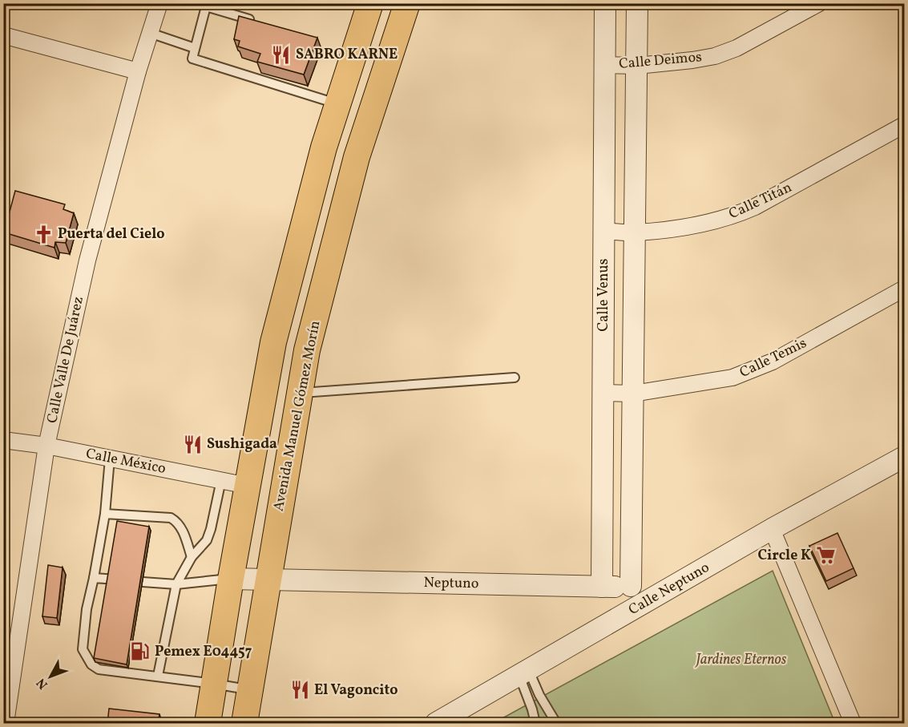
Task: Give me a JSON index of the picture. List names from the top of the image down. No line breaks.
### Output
{"streets":{"main road":["Avenida Manuel Gómez Morín"],"street":["Calle Deimos","Calle Titán","Calle Venus","Calle Temis","Calle Valle De Juárez","Calle México","Neptuno","Calle Neptuno"]},"crossings":[["Calle Deimos","Calle Venus"],["Calle Titán","Calle Venus"],["Calle Venus","Calle Temis"],["Calle Venus","Neptuno"],["Calle Valle De Juárez","Calle México"],["Avenida Manuel Gómez Morín","Neptuno"],["Neptuno","Calle Neptuno"]],"parks":["Jardines Eternos"],"places":{"restaurant":["SABRO KARNE","Sushigada","El Vagoncito"],"church":["Puerta del Cielo"],"supermarket":["Circle K"],"fuel station":["Pemex E04457"]},"north":"bottom left"}
